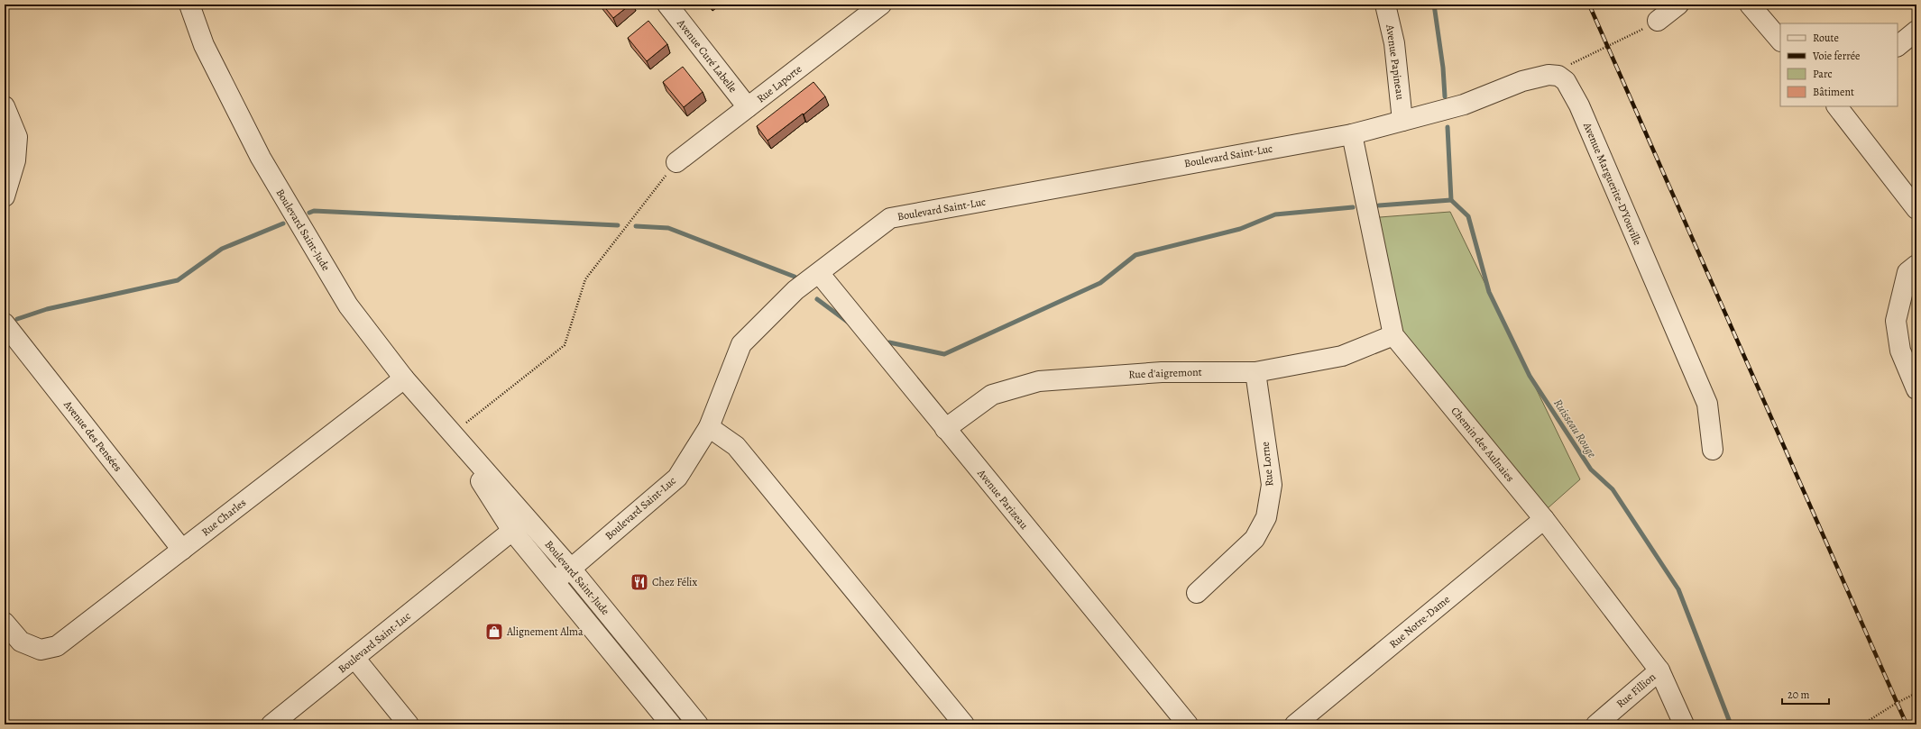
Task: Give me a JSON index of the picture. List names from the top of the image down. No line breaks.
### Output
{"streets":{"street":["Avenue Curé Labelle","Avenue Papineau","Rue Laporte","Boulevard Saint-Luc","Avenue Marguerite-D'Youville","Boulevard Saint-Jude","Rue d'aigremont","Avenue des Pensées","Chemin des Aulnaies","Rue Lorne","Avenue Parizeau","Rue Charles","Rue Notre-Dame","Rue Fillion"]},"crossings":[["Avenue Curé Labelle","Rue Laporte"],["Avenue Papineau","Boulevard Saint-Luc"],["Boulevard Saint-Luc","Boulevard Saint-Jude"],["Boulevard Saint-Luc","Chemin des Aulnaies"],["Boulevard Saint-Luc","Avenue Parizeau"],["Boulevard Saint-Jude","Rue Charles"],["Rue d'aigremont","Chemin des Aulnaies"],["Rue d'aigremont","Rue Lorne"],["Rue d'aigremont","Avenue Parizeau"],["Avenue des Pensées","Rue Charles"],["Chemin des Aulnaies","Rue Notre-Dame"],["Chemin des Aulnaies","Rue Fillion"]],"water":["Ruisseau Rouge"],"places":{"restaurant":["Chez Félix"],"shop":["Alignement Alma"]},"legend":["Route","Voie ferrée","Parc","Bâtiment"],"scale_bar":"20 m"}
